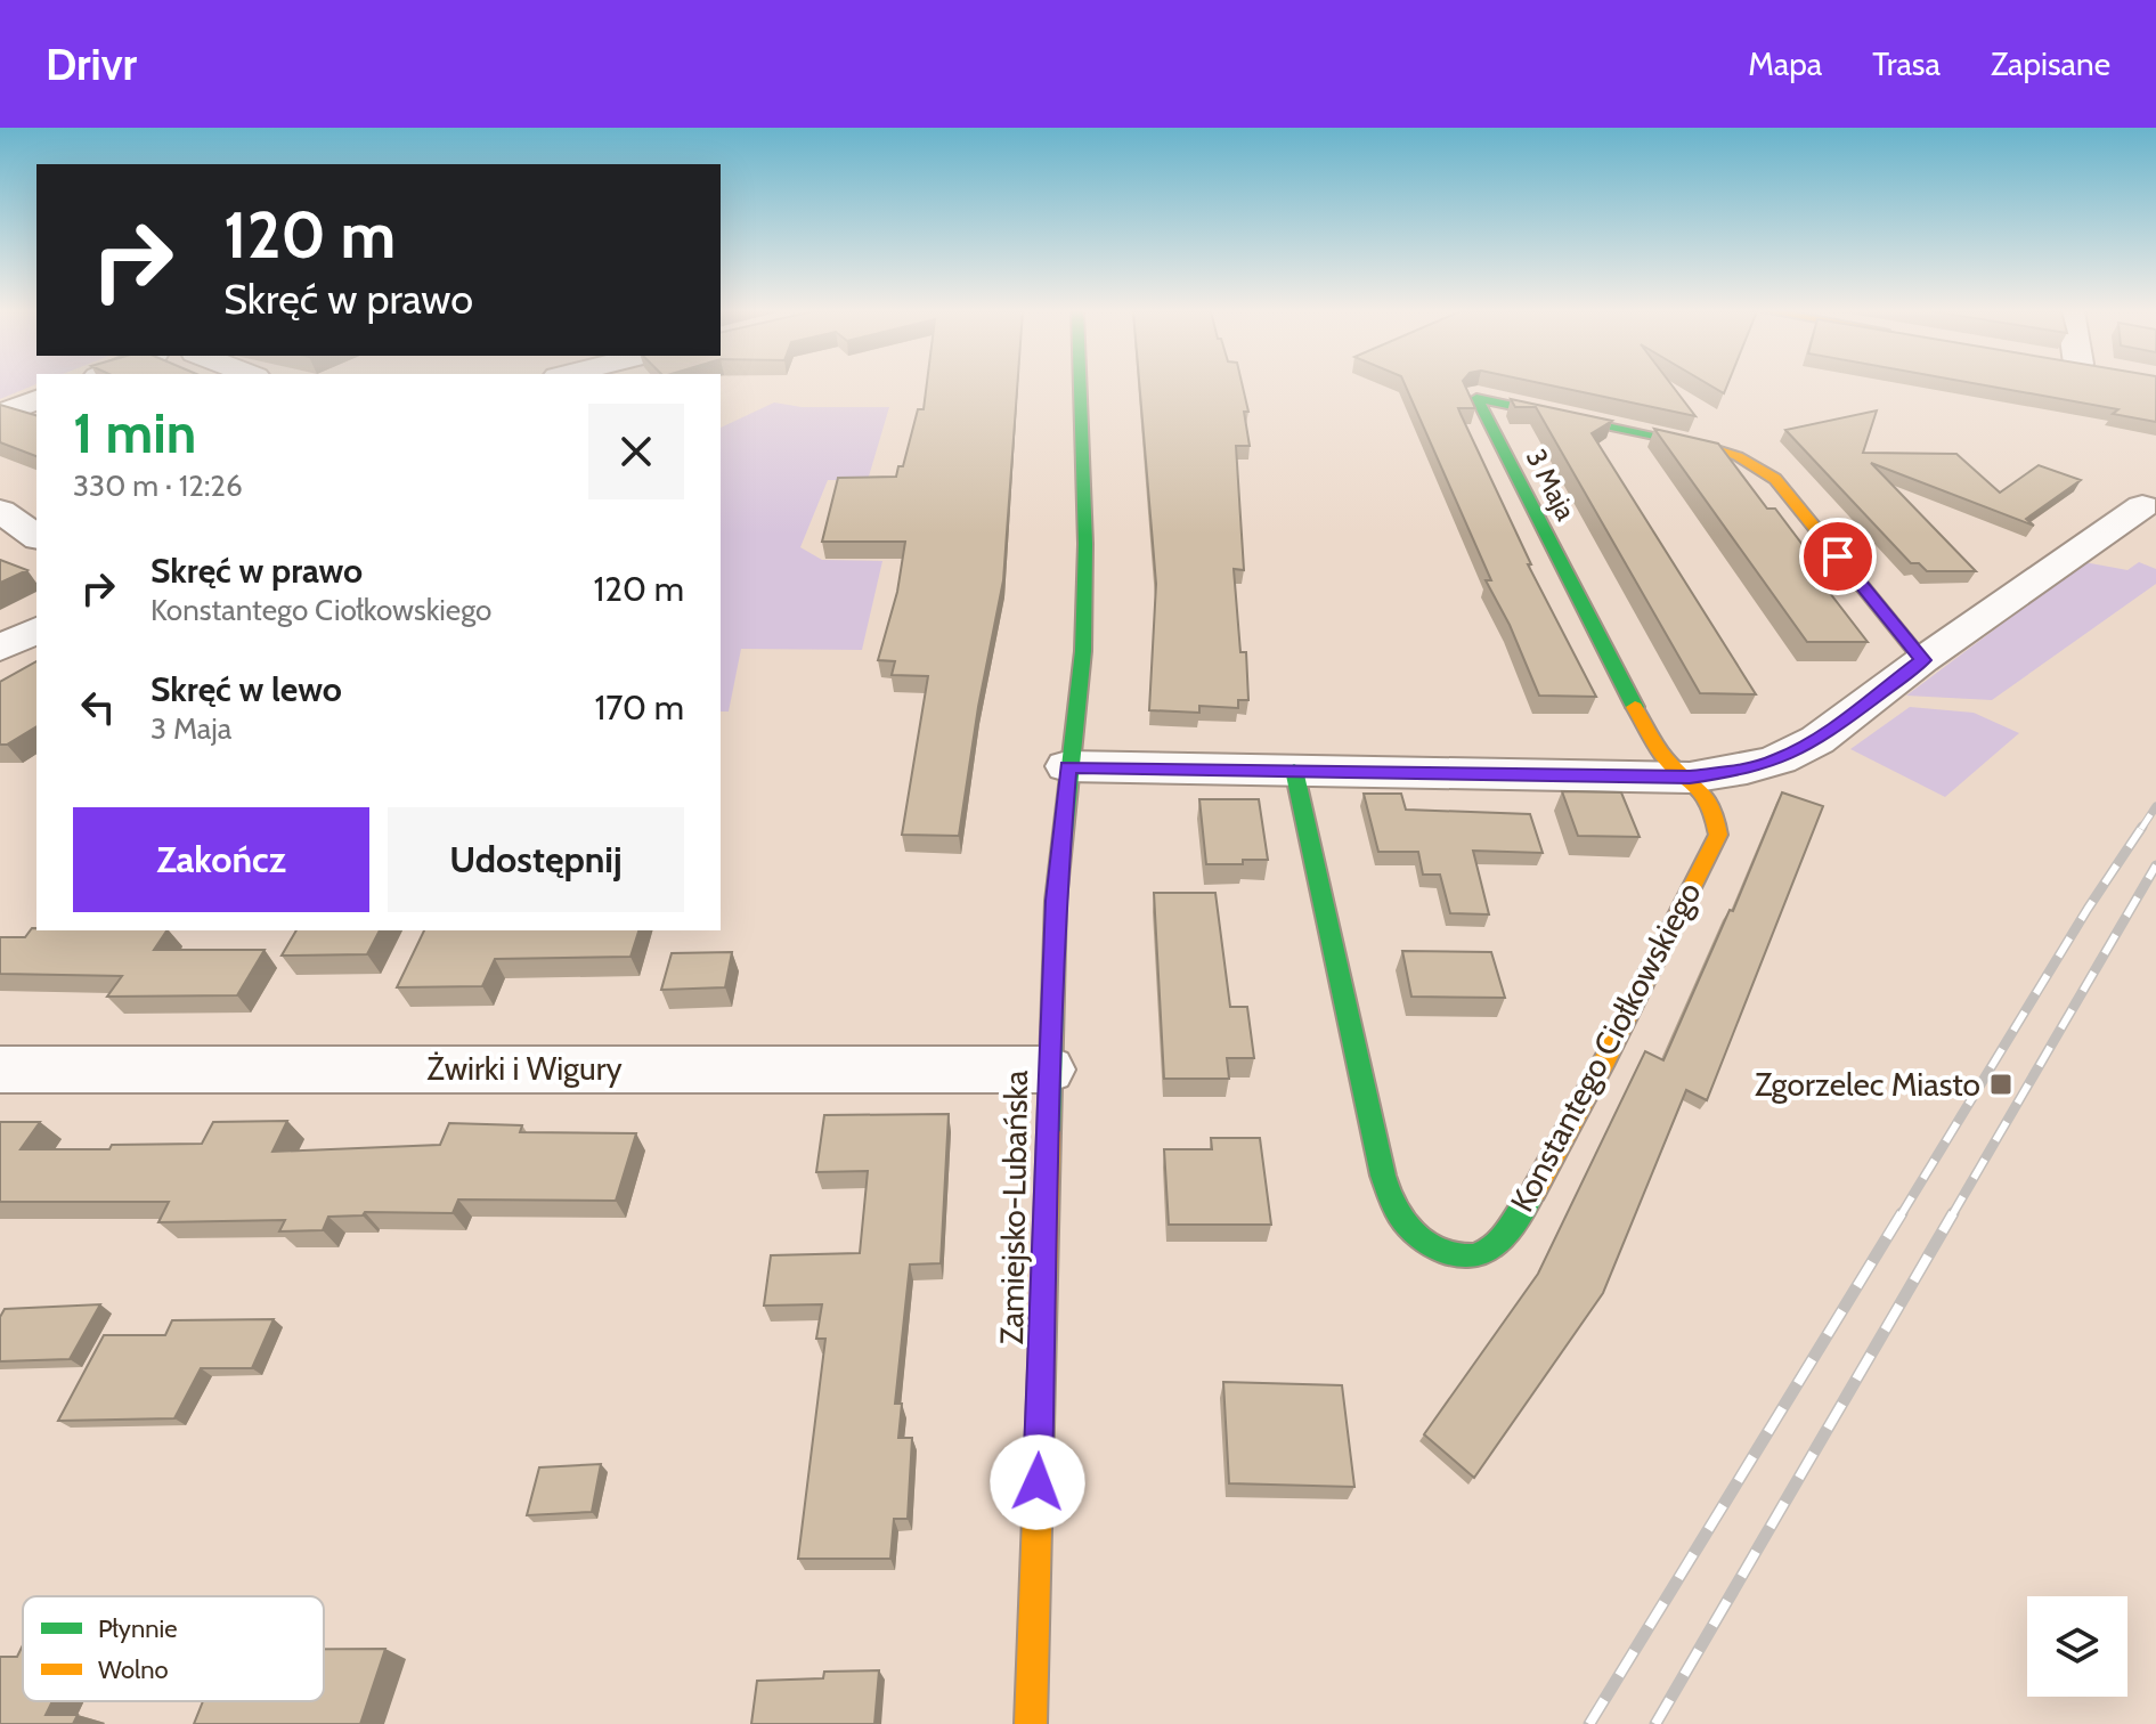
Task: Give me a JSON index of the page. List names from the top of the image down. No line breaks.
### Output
{"streets":{"street":["3 Maja","Konstantego Ciołkowskiego","Żwirki i Wigury","Zamiejsko-Lubańska"]},"crossings":[["3 Maja","Konstantego Ciołkowskiego"],["Żwirki i Wigury","Zamiejsko-Lubańska"]],"places":{"transit":["Zgorzelec Miasto"]},"legend":["Płynnie","Wolno"],"page":{"header":"Drivr","nav":["Mapa","Trasa","Zapisane"],"turn":["120 m","Skręć w prawo"],"heading":["1 min","330 m · 12:26"],"list":[{"name":"Skręć w prawo","note":"Konstantego Ciołkowskiego","value":"120 m"},{"name":"Skręć w lewo","note":"3 Maja","value":"170 m"}],"buttons":["Zakończ","Udostępnij"]}}
